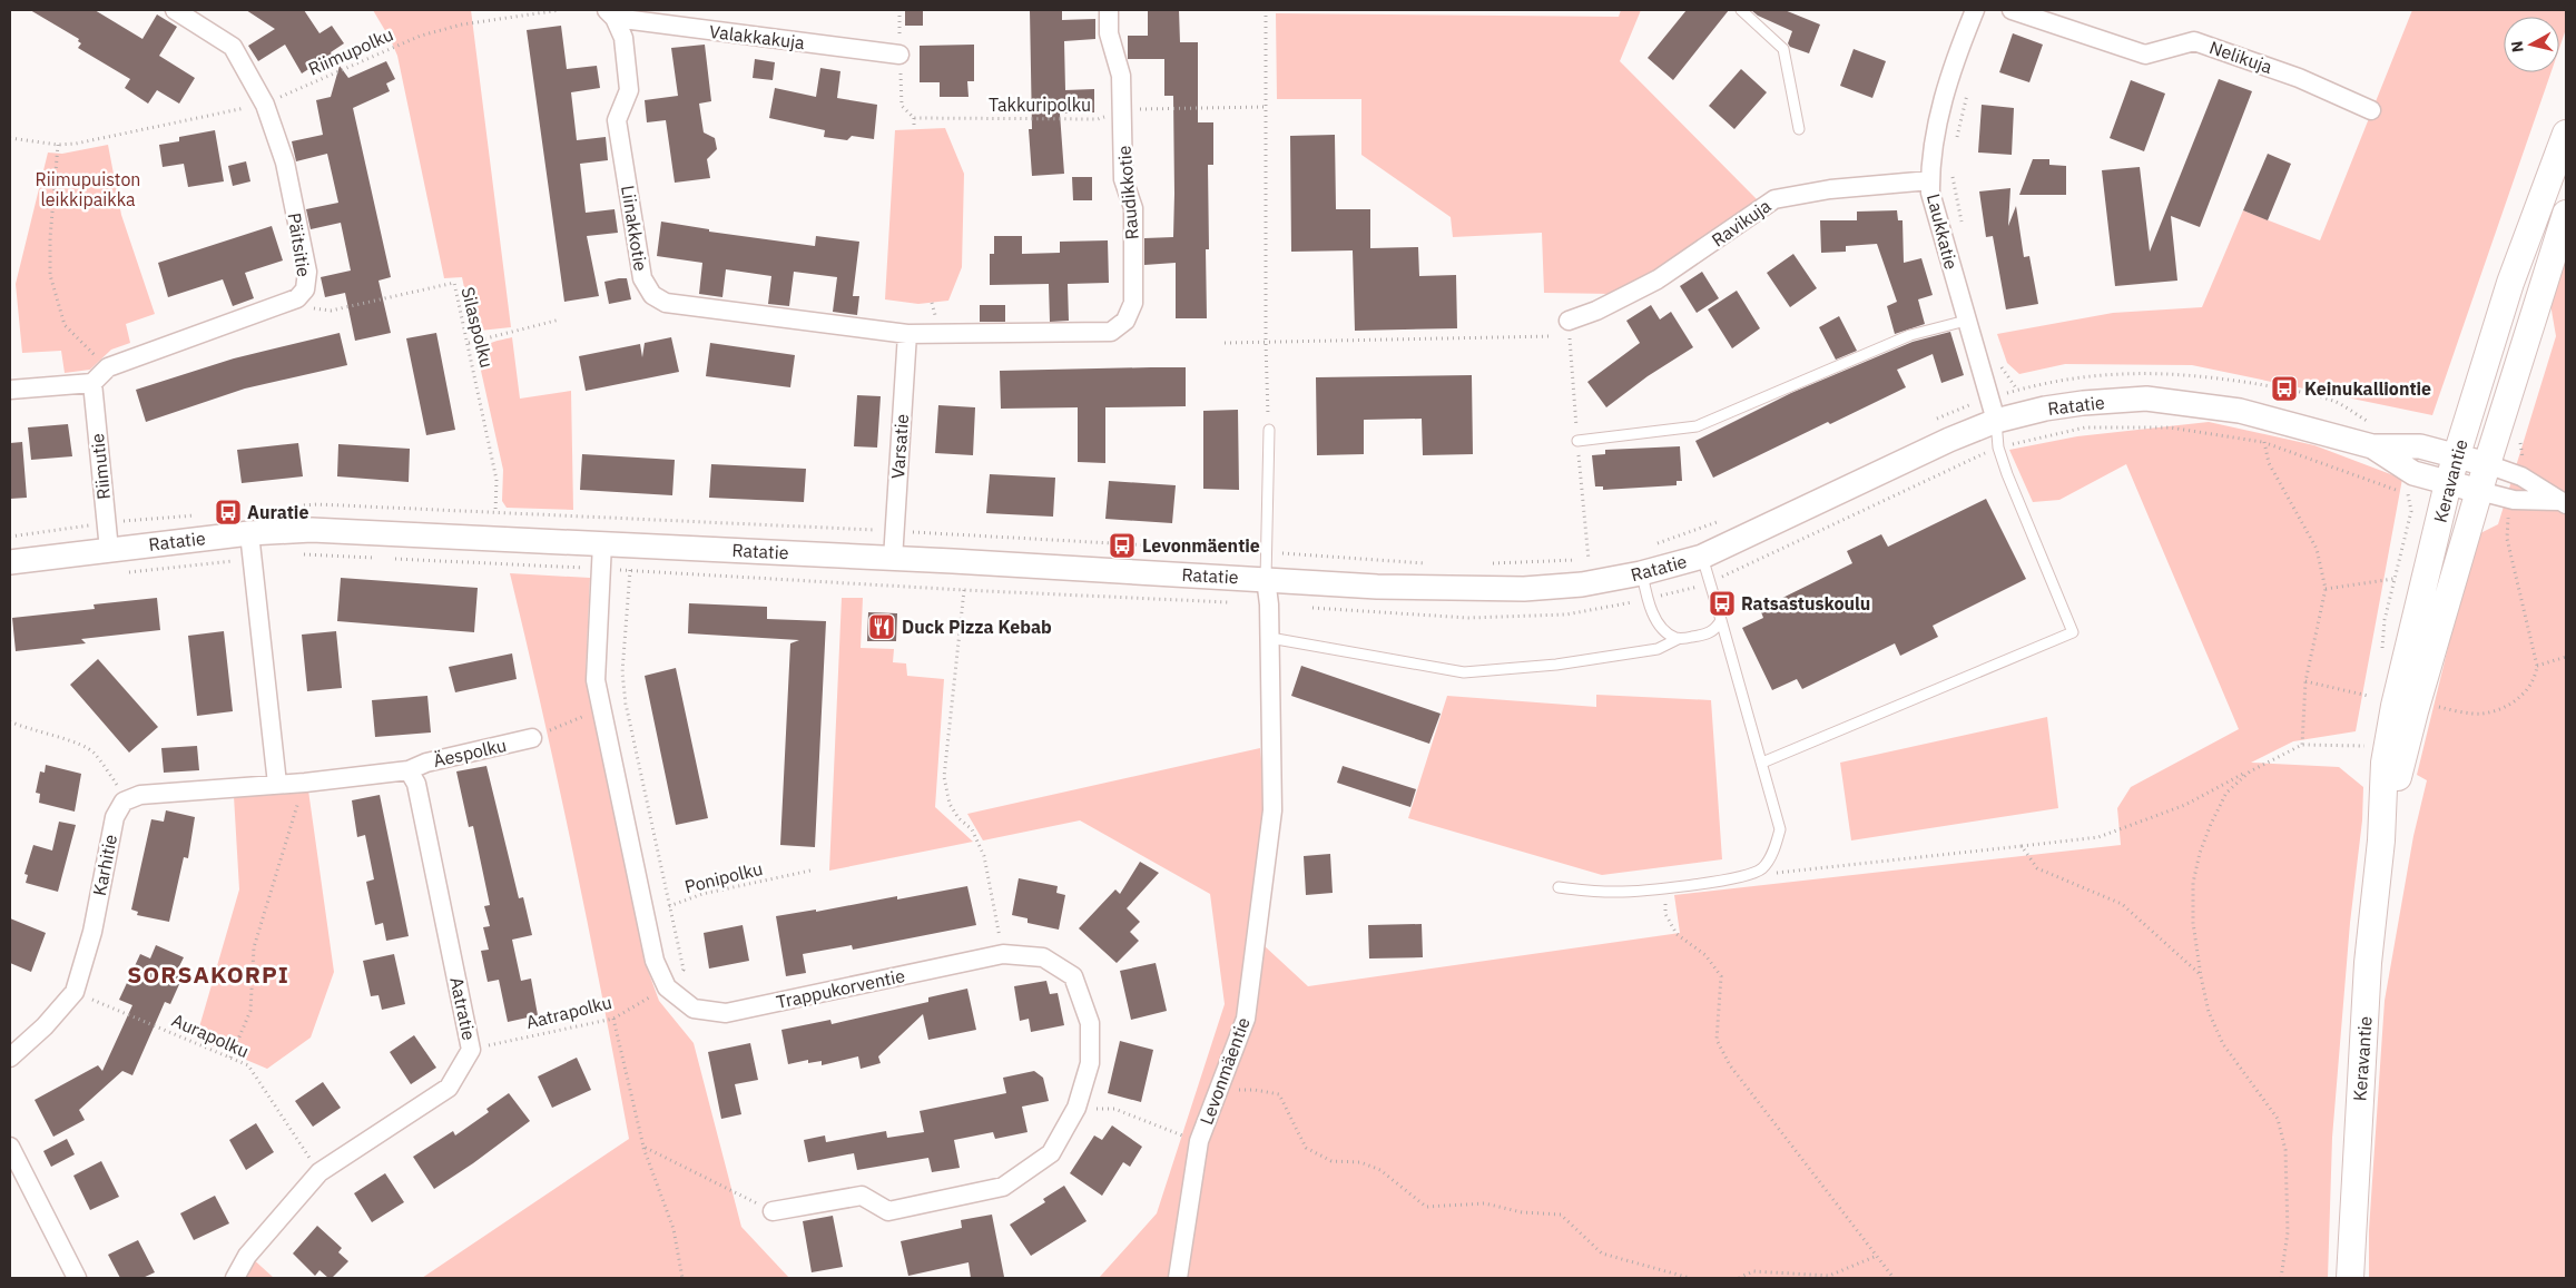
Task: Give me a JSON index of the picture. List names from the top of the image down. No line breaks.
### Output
{"streets":{"main road":["Keravantie"],"street":["Valakkakuja","Nelikuja","Raudikkotie","Ravikuja","Liinakkotie","Laukkatie","Päitsitie","Ratatie","Varsatie","Riimutie","Äespolku","Karhitie","Trappukorventie","Aatratie","Levonmäentie"],"path":["Riimupolku","Takkuripolku","Silaspolku","Ponipolku","Aatrapolku","Aurapolku"]},"crossings":[["Valakkakuja","Liinakkotie"],["Takkuripolku","Raudikkotie"],["Raudikkotie","Liinakkotie"],["Raudikkotie","Varsatie"],["Ravikuja","Laukkatie"],["Liinakkotie","Varsatie"],["Laukkatie","Ratatie"],["Päitsitie","Riimutie"],["Silaspolku","Ratatie"],["Ratatie","Varsatie"],["Ratatie","Riimutie"],["Ratatie","Keravantie"],["Ratatie","Trappukorventie"],["Ratatie","Levonmäentie"],["Äespolku","Aatratie"],["Karhitie","Aurapolku"],["Ponipolku","Trappukorventie"],["Trappukorventie","Aatrapolku"],["Aatratie","Aatrapolku"],["Aatratie","Aurapolku"]],"districts":["SORSAKORPI"],"parks":["Riimupuiston leikkipaikka"],"places":{"bus stop":["Keinukalliontie","Auratie","Levonmäentie","Ratsastuskoulu"],"restaurant":["Duck Pizza Kebab"]},"north":"left"}
